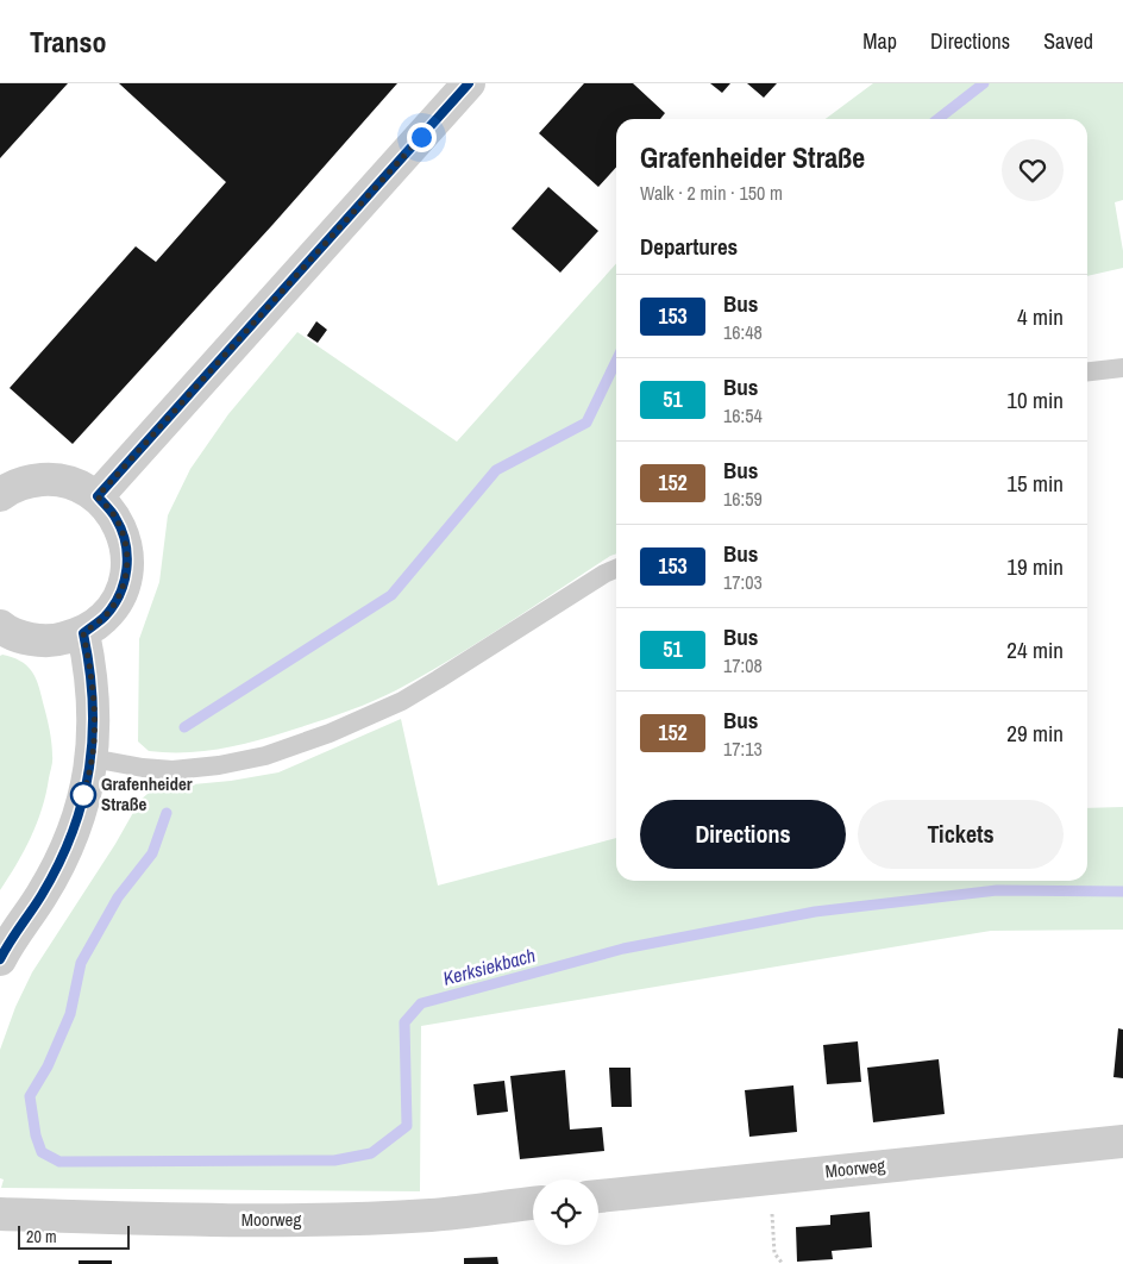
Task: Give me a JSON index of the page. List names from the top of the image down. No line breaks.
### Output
{"streets":{"street":["Moorweg"]},"water":["Kerksiekbach"],"places":["Grafenheider Straße"],"lines":["bus line 153"],"scale_bar":"20 m","page":{"header":"Transo","nav":["Map","Directions","Saved"],"heading":[["Grafenheider Straße","Walk · 2 min · 150 m"],"Departures"],"list":[{"mark":"153","name":"Bus","note":"16:48","value":"4 min"},{"mark":"51","name":"Bus","note":"16:54","value":"10 min"},{"mark":"152","name":"Bus","note":"16:59","value":"15 min"},{"mark":"153","name":"Bus","note":"17:03","value":"19 min"},{"mark":"51","name":"Bus","note":"17:08","value":"24 min"},{"mark":"152","name":"Bus","note":"17:13","value":"29 min"}],"buttons":["Directions","Tickets"],"scale":"20 m"}}
